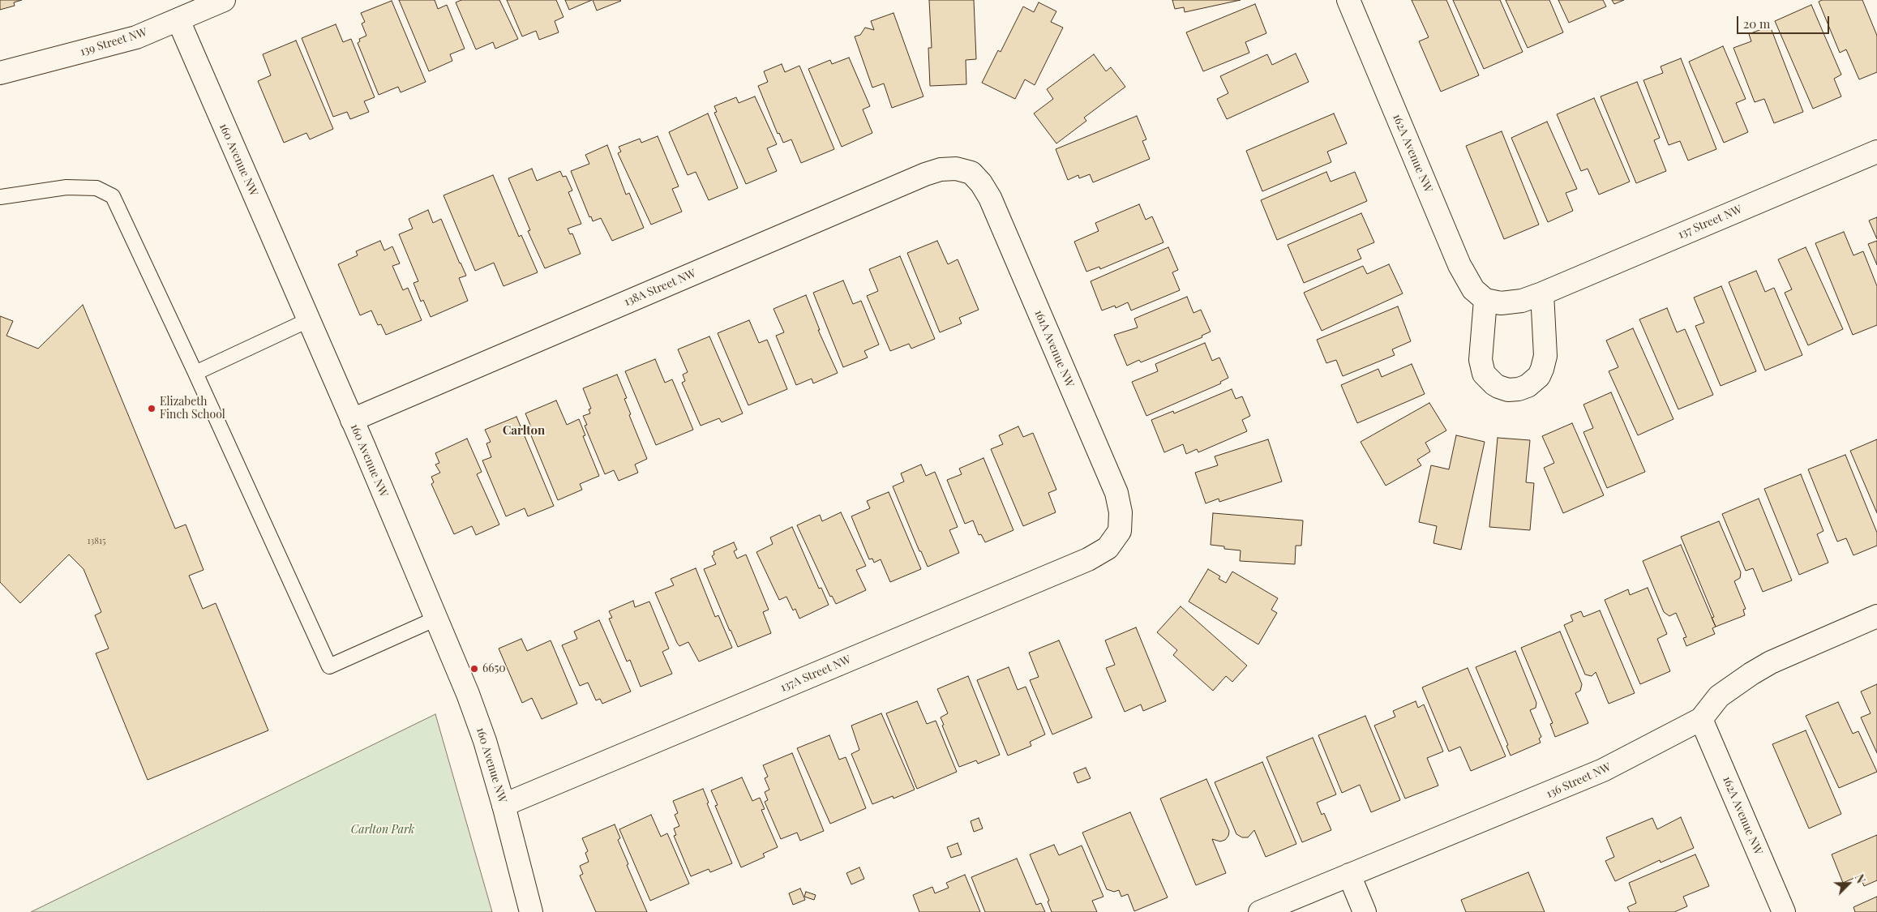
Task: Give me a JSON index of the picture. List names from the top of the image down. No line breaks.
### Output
{"streets":{"street":["139 Street NW","162A Avenue NW","160 Avenue NW","137 Street NW","138A Street NW","161A Avenue NW","137A Street NW","136 Street NW"]},"crossings":[["139 Street NW","160 Avenue NW"],["162A Avenue NW","137 Street NW"],["162A Avenue NW","136 Street NW"],["160 Avenue NW","138A Street NW"],["160 Avenue NW","137A Street NW"],["138A Street NW","161A Avenue NW"],["161A Avenue NW","137A Street NW"]],"districts":["Carlton"],"parks":["Carlton Park"],"places":["Elizabeth Finch School","6650"],"house_numbers":["13815"],"scale_bar":"20 m","north":"top right"}
